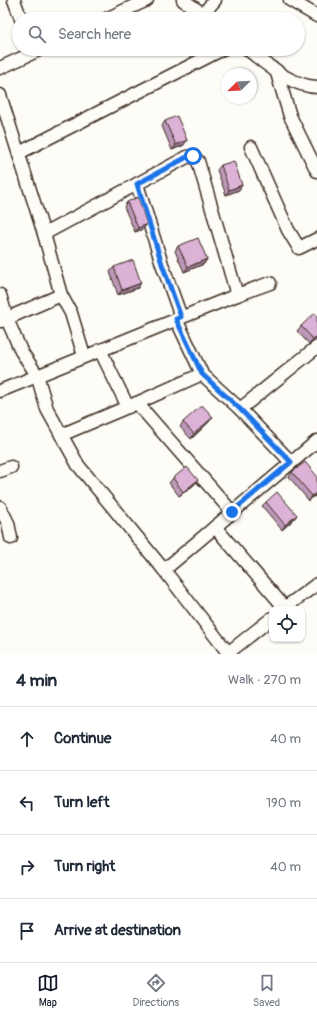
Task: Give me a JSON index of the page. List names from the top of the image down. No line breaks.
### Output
{"north":"bottom left","page":{"search":"Search here","heading":["4 min","Walk · 270 m"],"list":[["Continue","40 m"],["Turn left","190 m"],["Turn right","40 m"],"Arrive at destination"],"nav":["Map","Directions","Saved"]}}
